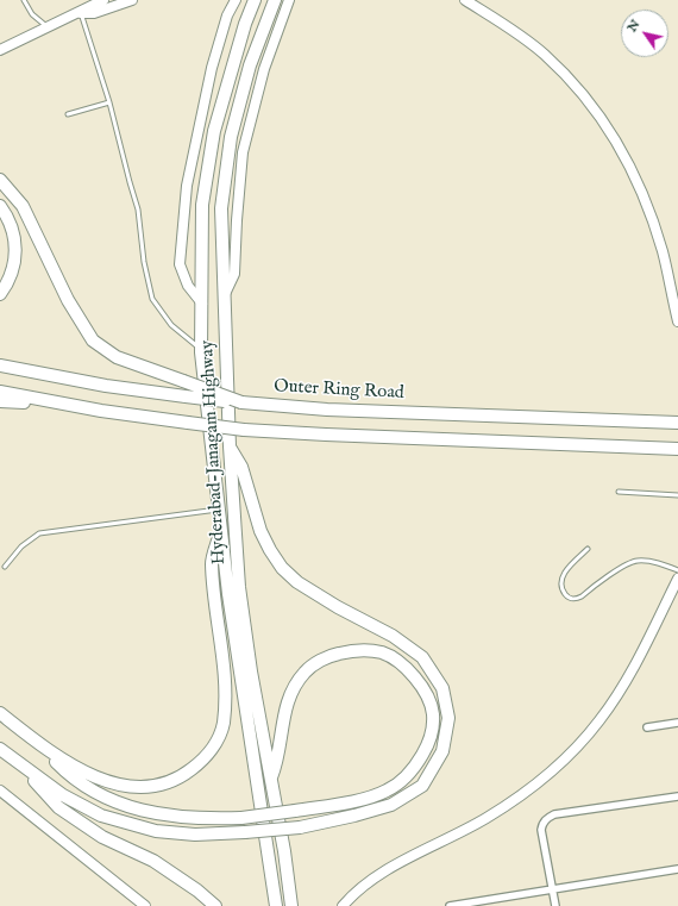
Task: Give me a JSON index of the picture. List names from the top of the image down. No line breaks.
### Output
{"streets":{"highway":["Outer Ring Road","Hyderabad-Janagam Highway"]},"north":"top left"}
